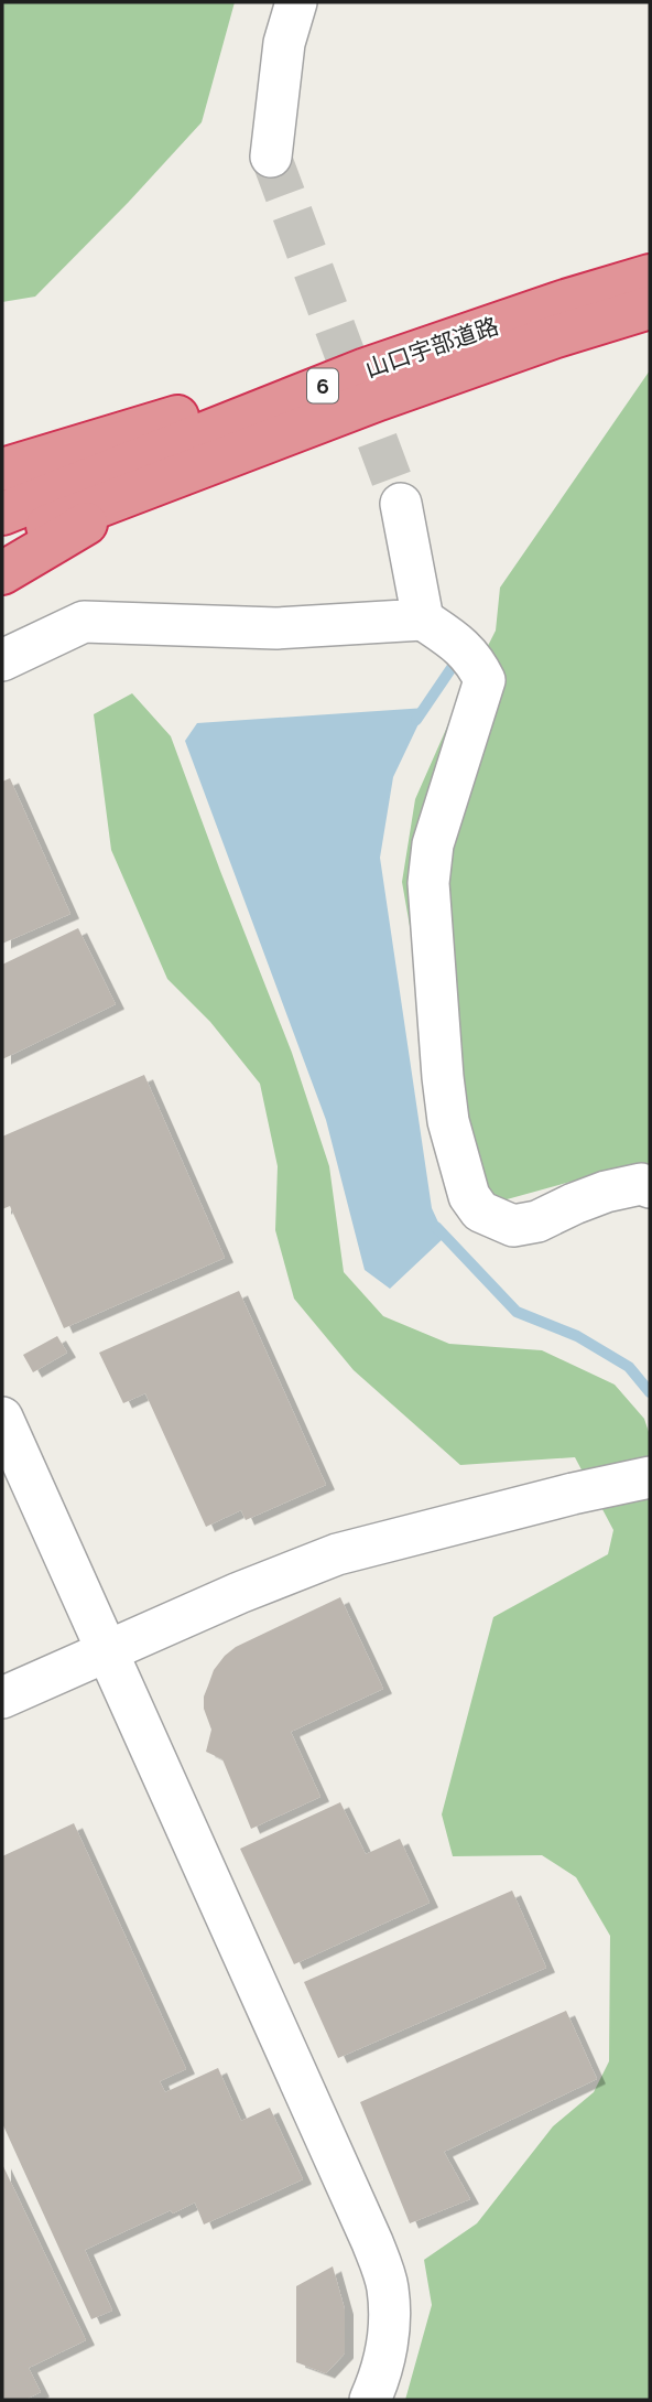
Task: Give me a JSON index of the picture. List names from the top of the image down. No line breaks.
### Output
{"streets":{"highway":["山口宇部道路","6"]}}
